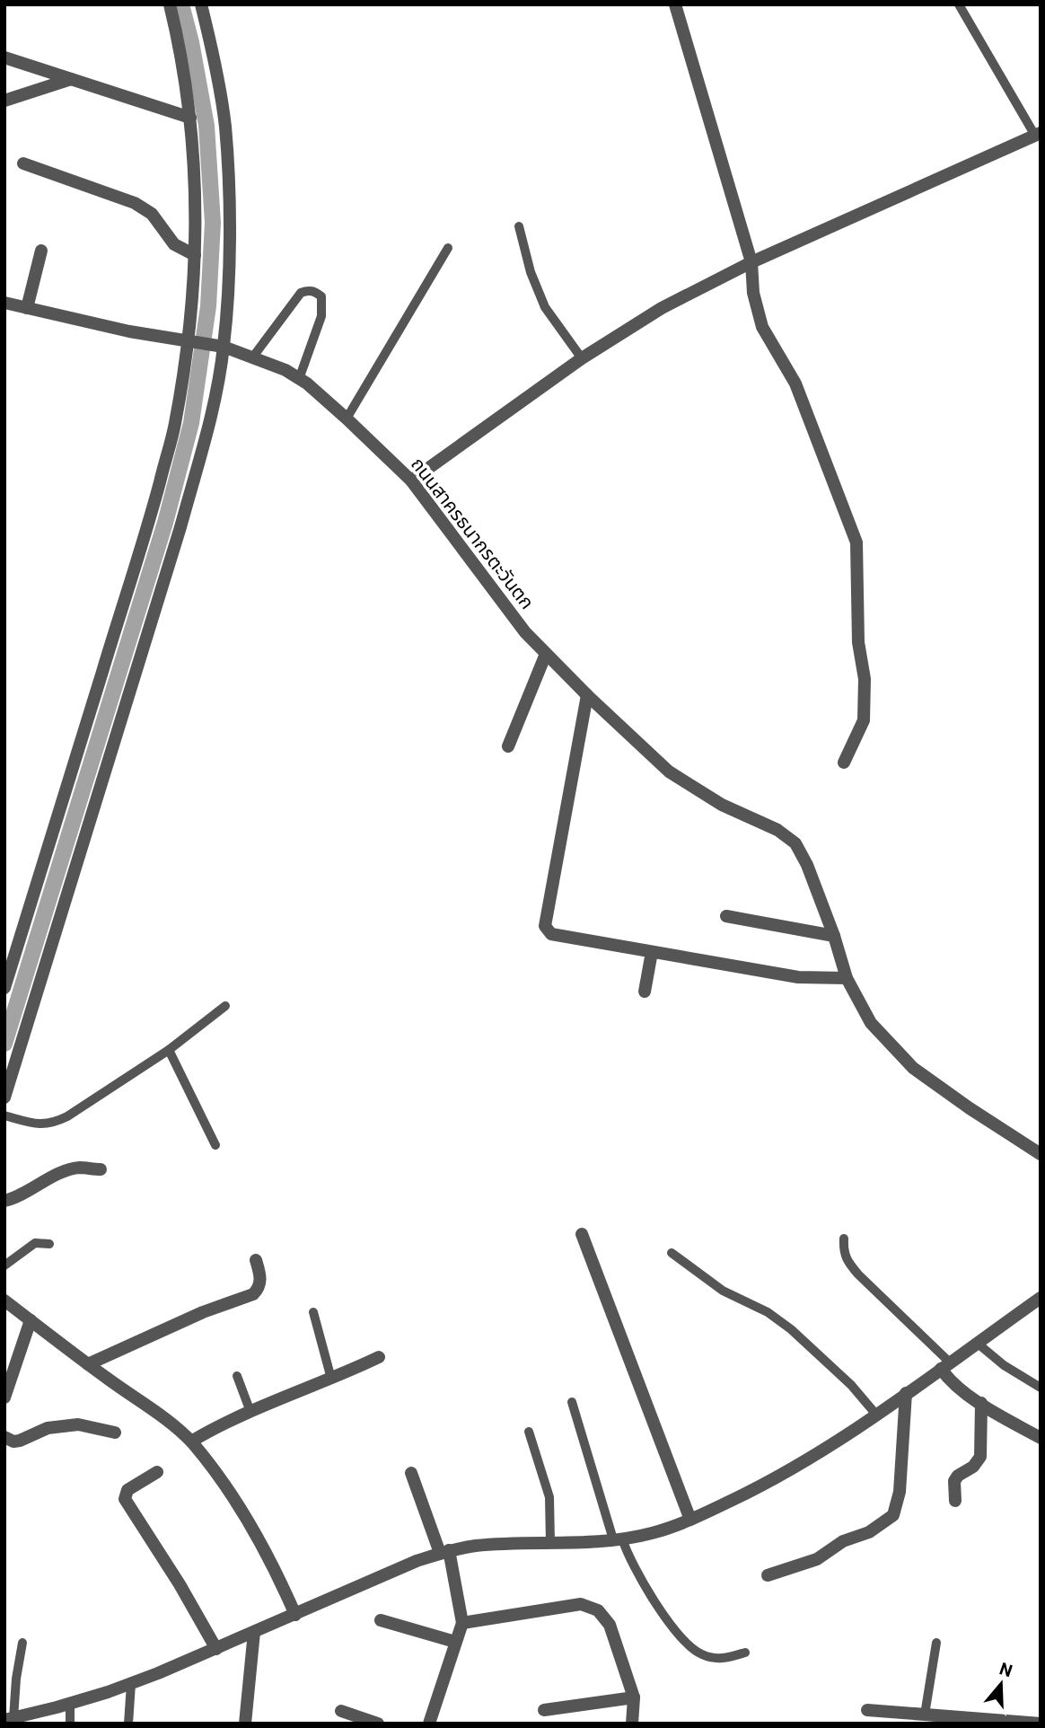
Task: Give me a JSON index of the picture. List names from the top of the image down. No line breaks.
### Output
{"streets":{"street":["ถนนสาครธนากรตะวันตก"]},"north":"top"}
